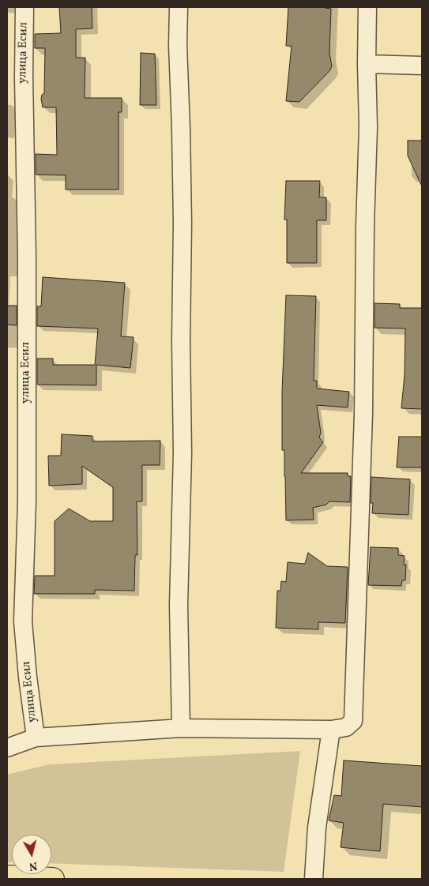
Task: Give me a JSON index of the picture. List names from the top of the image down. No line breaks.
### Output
{"streets":{"street":["улица Есил"]},"north":"bottom"}
